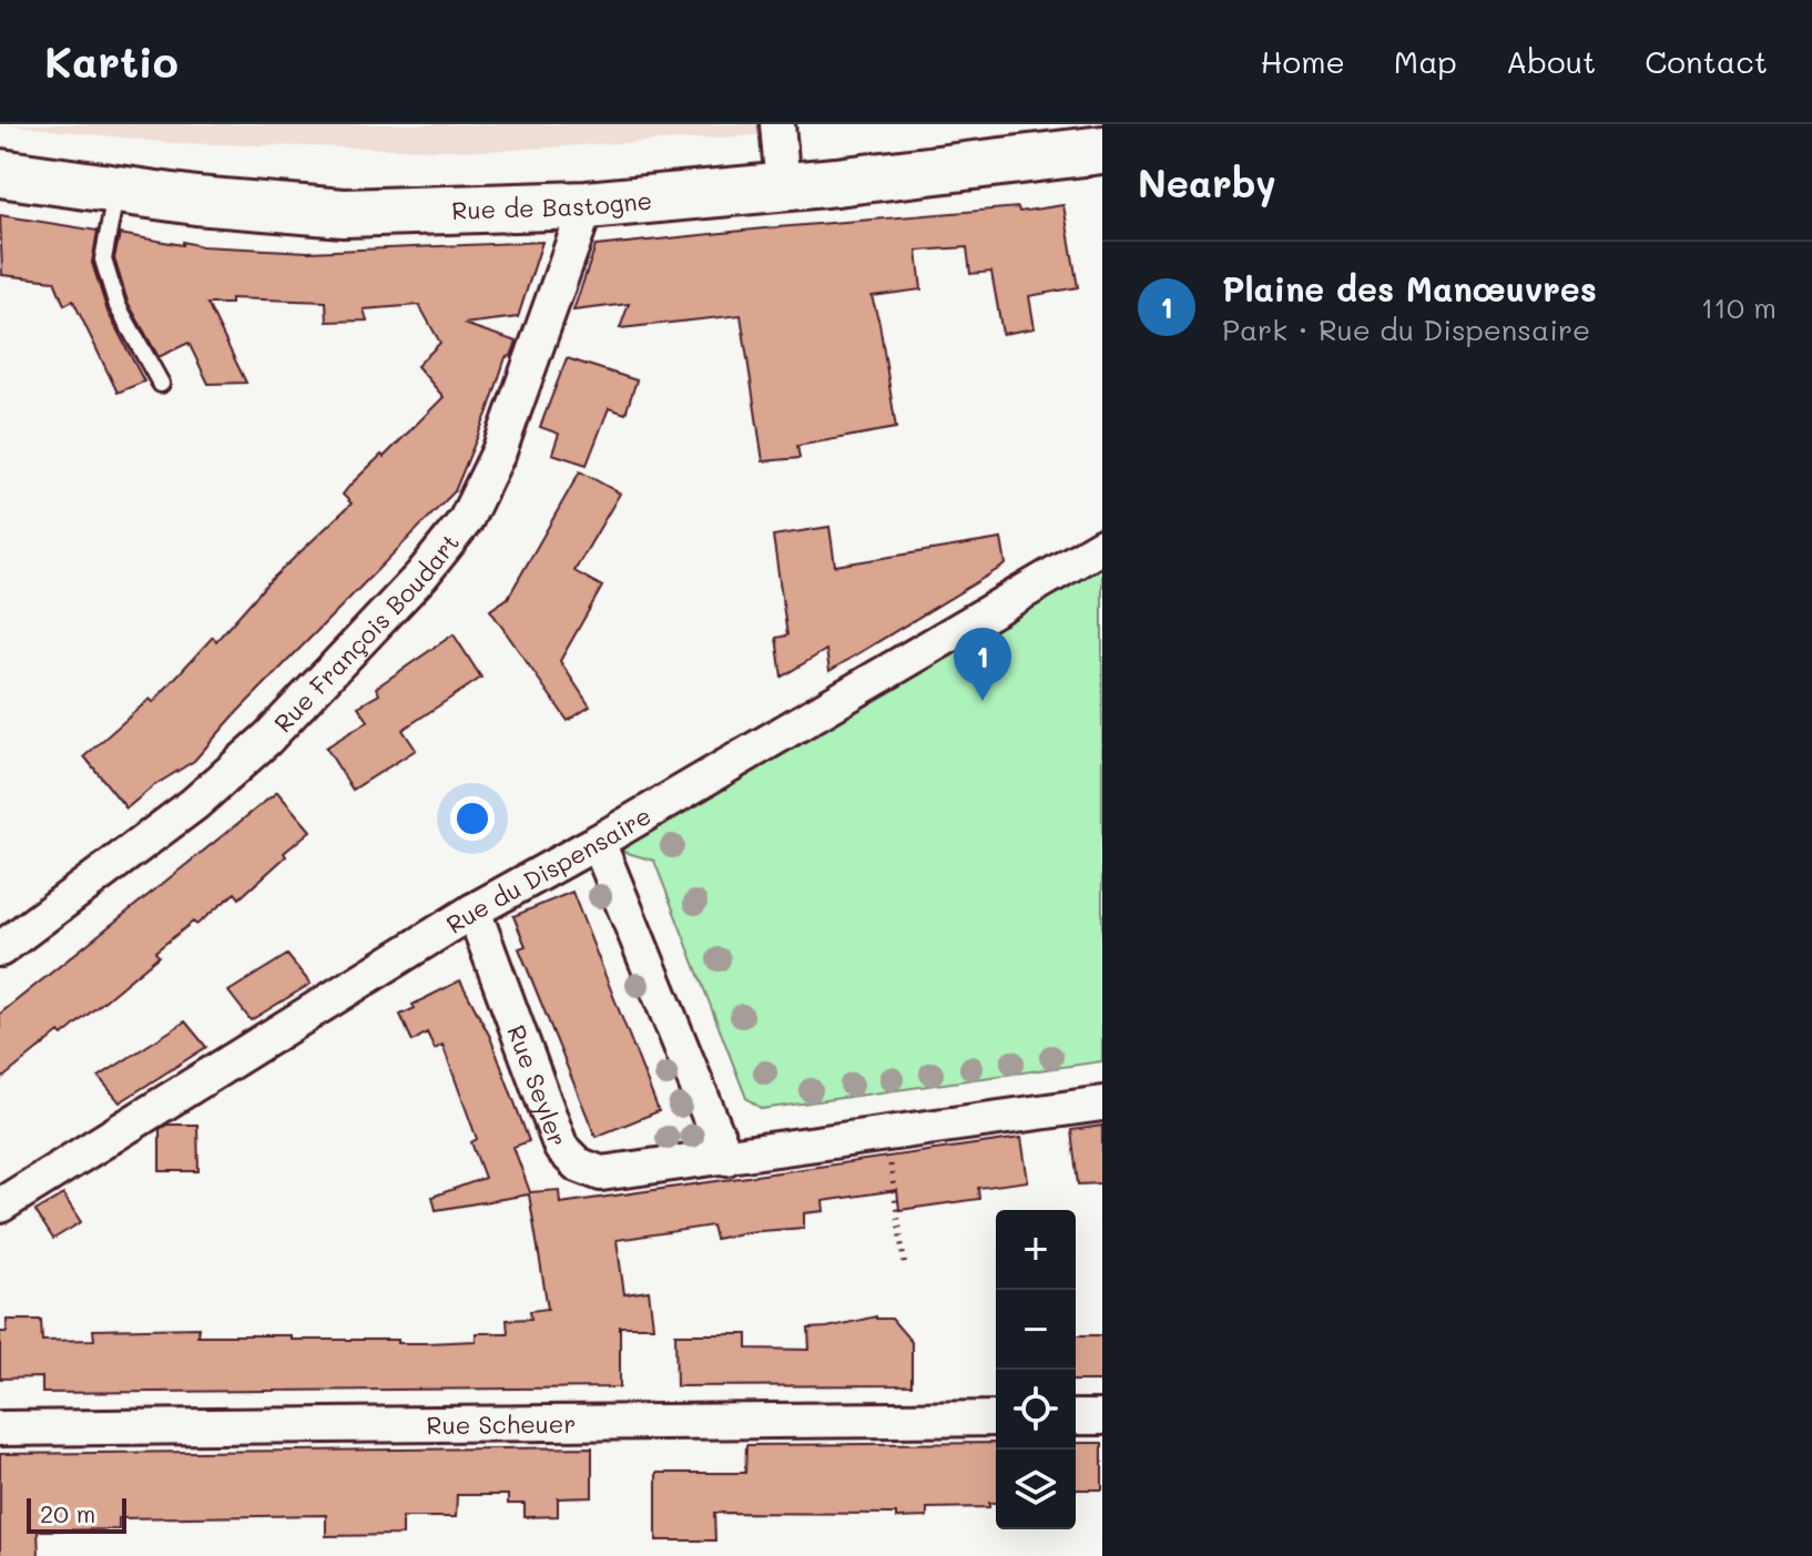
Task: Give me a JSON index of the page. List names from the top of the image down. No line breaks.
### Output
{"streets":{"main road":["Rue de Bastogne"],"street":["Rue François Boudart","Rue du Dispensaire","Rue Seyler","Rue Scheuer"]},"crossings":[["Rue de Bastogne","Rue François Boudart"],["Rue du Dispensaire","Rue Seyler"]],"scale_bar":"20 m","page":{"header":"Kartio","nav":["Home","Map","About","Contact"],"heading":"Nearby","list":[{"mark":"1","name":"Plaine des Manœuvres","note":"Park · Rue du Dispensaire","value":"110 m"}],"pins":"1","map_buttons":["+","−"],"scale":"20 m"}}
